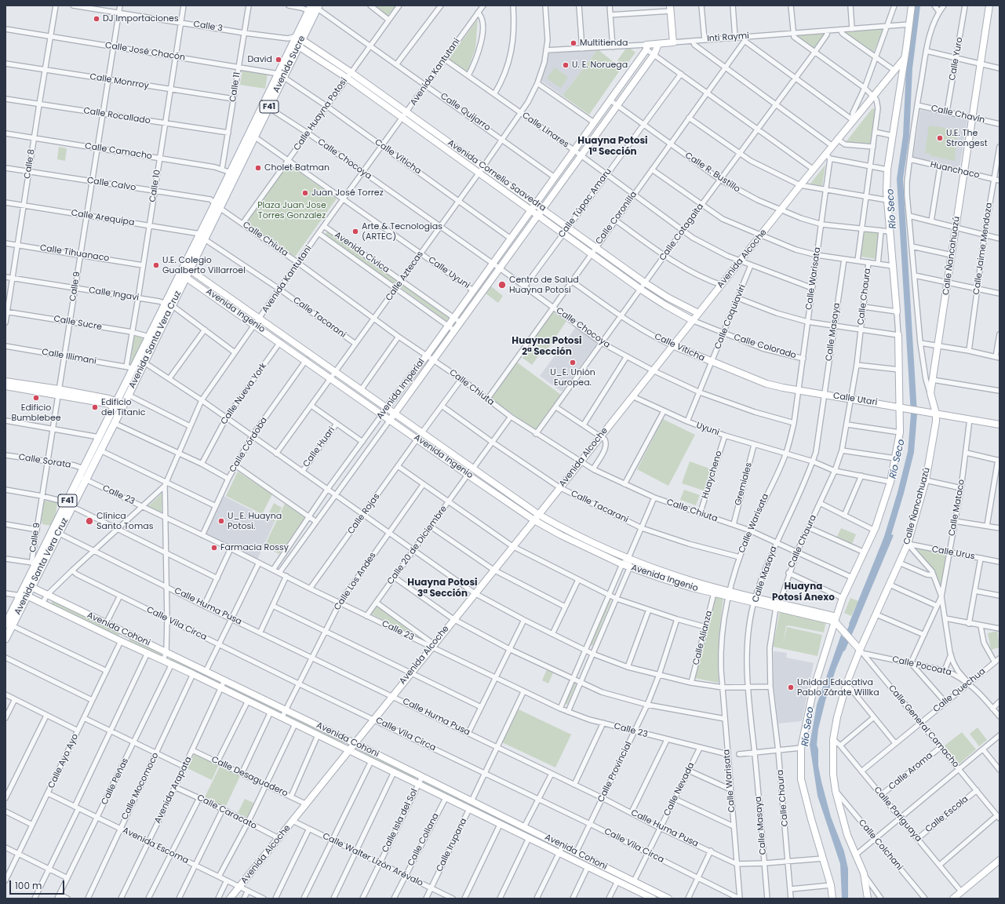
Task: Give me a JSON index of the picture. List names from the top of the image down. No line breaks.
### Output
{"streets":{"main road":["Avenida Sucre","F41","Avenida Santa Vera Cruz"],"street":["Calle 3","Inti Raymi","Calle José Chacón","Calle Yuro","Avenida Kantutani","Calle Monrroy","Calle 11","Calle Quijarro","Calle Huayna Potosí","Calle Chavín","Calle Rocallado","Calle Linares","Calle Camacho","Calle Viticha","Calle Chocoya","Calle 8","Huanchaco","Calle R. Bustillo","Avenida Cornelio Saavedra","Calle Calvo","Calle 10","Calle Túpac Amaru","Calle Arequipa","Calle Coronilla","Calle Cotagaita","Calle Chiuta","Calle Jaime Mendoza","Avenida Cívica","Calle Tihuanaco","Calle Ñancahuazú","Avenida Alcoche","Calle Uyuni","Calle Aztecas","Calle Warisata","Calle 9","Calle Ingavi","Calle Chaura","Avenida Ingenio","Calle Caquiaviri","Calle Tacarani","Calle Sucre","Calle Masaya","Calle Colorado","Calle Illimani","Avenida Imperial","Calle Nueva York","Calle Utari","Uyuni","Calle Córdoba","Calle Huari","Calle Sorata","Huaycheno","Gremiales","Calle 23","Calle Mataco","Calle Rojas","Calle 20 de Diciembre","Calle Urus","Calle Los Andes","Calle Huma Pusa","Calle Vila Circa","Avenida Cohoni","Calle Alianza","Calle Pocoata","Calle Quechua","Calle General Camacho","Calle Ayo Ayo","Calle Aroma","Calle Provincial","Calle Desaguadero","Calle Peñas","Calle Mocomoco","Calle Nevada","Avenida Arapata","Calle Caracato","Calle Pariguaya","Calle Escola","Calle Isla del Sol","Calle Collana","Calle Irupana","Calle Colchani","Avenida Escoma","Calle Walter Lizón Arévalo"]},"crossings":[["Calle 3","Avenida Sucre"],["Calle 3","Calle 11"],["Calle 3","Avenida Cornelio Saavedra"],["Calle 3","Calle 10"],["Calle 3","Calle 9"],["Inti Raymi","Calle Coronilla"],["Inti Raymi","Calle Cotagaita"],["Inti Raymi","Calle Aztecas"],["Inti Raymi","Avenida Imperial"],["Calle José Chacón","Avenida Sucre"],["Calle José Chacón","Calle 11"],["Calle José Chacón","Calle Viticha"],["Calle José Chacón","Calle 8"],["Calle José Chacón","Calle 10"],["Calle José Chacón","Calle 9"],["Calle Yuro","Calle Chavín"],["Avenida Sucre","Calle Quijarro"],["Avenida Sucre","Calle Camacho"],["Avenida Sucre","Calle Viticha"],["Avenida Sucre","Calle Chocoya"],["Avenida Sucre","Avenida Cornelio Saavedra"],["Avenida Sucre","Calle Calvo"],["Avenida Sucre","Calle Chiuta"],["Avenida Sucre","Calle Uyuni"],["Avenida Sucre","Avenida Santa Vera Cruz"],["Avenida Kantutani","Calle Quijarro"],["Avenida Kantutani","Calle Linares"],["Avenida Kantutani","Calle Viticha"],["Avenida Kantutani","Calle Chocoya"],["Avenida Kantutani","Avenida Cornelio Saavedra"],["Avenida Kantutani","Calle Chiuta"],["Avenida Kantutani","Avenida Cívica"],["Avenida Kantutani","Calle Uyuni"],["Avenida Kantutani","Avenida Ingenio"],["Avenida Kantutani","Calle Tacarani"],["Avenida Kantutani","Calle 23"],["Avenida Kantutani","Calle Huma Pusa"],["Avenida Kantutani","Calle Vila Circa"],["Avenida Kantutani","Avenida Cohoni"],["Calle Monrroy","Calle 11"],["Calle Monrroy","Calle 8"],["Calle Monrroy","Calle 10"],["Calle Monrroy","Calle 9"],["Calle 11","Calle Rocallado"],["Calle 11","Calle Camacho"],["Calle Quijarro","Calle Huayna Potosí"],["Calle Quijarro","Calle Aztecas"],["Calle Quijarro","Avenida Imperial"],["Calle Huayna Potosí","Calle Viticha"],["Calle Huayna Potosí","Calle Chocoya"],["Calle Huayna Potosí","Avenida Cornelio Saavedra"],["Calle Huayna Potosí","Calle Chiuta"],["Calle Huayna Potosí","Calle Uyuni"],["Calle Chavín","Calle Ñancahuazú"],["Calle Rocallado","Calle 8"],["Calle Rocallado","Calle 10"],["Calle Rocallado","Calle 9"],["Calle Linares","Calle Túpac Amaru"],["Calle Linares","Calle Coronilla"],["Calle Linares","Calle Cotagaita"],["Calle Linares","Avenida Alcoche"],["Calle Linares","Calle Aztecas"],["Calle Linares","Calle Warisata"],["Calle Linares","Calle Caquiaviri"],["Calle Linares","Avenida Imperial"],["Calle Camacho","Calle 8"],["Calle Camacho","Calle 10"],["Calle Camacho","Calle 9"],["Calle Viticha","Calle Coronilla"],["Calle Viticha","Calle Cotagaita"],["Calle Viticha","Avenida Alcoche"],["Calle Viticha","Calle Aztecas"],["Calle Viticha","Calle Warisata"],["Calle Viticha","Calle Caquiaviri"],["Calle Viticha","Avenida Imperial"],["Calle Viticha","Calle Utari"],["Calle Chocoya","Calle Túpac Amaru"],["Calle Chocoya","Calle Coronilla"],["Calle Chocoya","Calle Cotagaita"],["Calle Chocoya","Avenida Alcoche"],["Calle Chocoya","Calle Aztecas"],["Calle Chocoya","Calle Warisata"],["Calle Chocoya","Calle Caquiaviri"],["Calle Chocoya","Avenida Imperial"],["Calle 8","Calle Calvo"],["Calle 8","Calle Arequipa"],["Calle 8","Calle Tihuanaco"],["Calle 8","Calle Ingavi"],["Calle 8","Calle Sucre"],["Huanchaco","Calle Jaime Mendoza"],["Huanchaco","Calle Ñancahuazú"],["Calle R. Bustillo","Calle Túpac Amaru"],["Calle R. Bustillo","Calle Coronilla"],["Calle R. Bustillo","Calle Cotagaita"],["Calle R. Bustillo","Avenida Alcoche"],["Calle R. Bustillo","Calle Warisata"],["Calle R. Bustillo","Avenida Imperial"],["Avenida Cornelio Saavedra","Calle Túpac Amaru"],["Avenida Cornelio Saavedra","Calle Coronilla"],["Avenida Cornelio Saavedra","Calle Cotagaita"],["Avenida Cornelio Saavedra","Avenida Alcoche"],["Avenida Cornelio Saavedra","Calle Aztecas"],["Avenida Cornelio Saavedra","Calle Colorado"],["Avenida Cornelio Saavedra","Avenida Imperial"],["Calle Calvo","Calle 10"],["Calle Calvo","Calle Chiuta"],["Calle Calvo","Calle 9"],["Calle Calvo","Avenida Santa Vera Cruz"],["Calle 10","Calle Arequipa"],["Calle 10","Calle Tihuanaco"],["Calle 10","Calle Ingavi"],["Calle 10","Calle Sucre"],["Calle 10","Avenida Santa Vera Cruz"],["Calle 10","Calle Illimani"],["Calle Arequipa","Calle 9"],["Calle Arequipa","Calle Tacarani"],["Calle Arequipa","Avenida Santa Vera Cruz"],["Calle Coronilla","Calle Chiuta"],["Calle Cotagaita","Calle Chiuta"],["Calle Chiuta","Avenida Alcoche"],["Calle Chiuta","Calle Aztecas"],["Calle Chiuta","Calle Warisata"],["Calle Chiuta","Calle Chaura"],["Calle Chiuta","Calle Masaya"],["Calle Chiuta","Avenida Santa Vera Cruz"],["Calle Chiuta","Avenida Imperial"],["Calle Chiuta","Huaycheno"],["Calle Chiuta","Gremiales"],["Avenida Cívica","Calle Aztecas"],["Avenida Cívica","Avenida Imperial"],["Calle Tihuanaco","Calle 9"],["Calle Ñancahuazú","Calle Utari"],["Calle Ñancahuazú","Calle Urus"],["Calle Ñancahuazú","Calle Pocoata"],["Calle Ñancahuazú","Calle General Camacho"],["Calle Ñancahuazú","Calle Pariguaya"],["Calle Ñancahuazú","Calle Colchani"],["Avenida Alcoche","Calle Warisata"],["Avenida Alcoche","Avenida Ingenio"],["Avenida Alcoche","Calle Tacarani"],["Avenida Alcoche","Calle Colorado"],["Avenida Alcoche","Uyuni"],["Avenida Alcoche","Calle 23"],["Avenida Alcoche","Calle Huma Pusa"],["Avenida Alcoche","Calle Vila Circa"],["Avenida Alcoche","Avenida Cohoni"],["Avenida Alcoche","Calle Desaguadero"],["Avenida Alcoche","Calle Caracato"],["Avenida Alcoche","Avenida Escoma"],["Avenida Alcoche","Calle Walter Lizón Arévalo"],["Calle Uyuni","Calle Aztecas"],["Calle Uyuni","Avenida Imperial"],["Calle Aztecas","Avenida Ingenio"],["Calle Aztecas","Calle Tacarani"],["Calle Warisata","Avenida Ingenio"],["Calle Warisata","Calle Tacarani"],["Calle Warisata","Calle Colorado"],["Calle Warisata","Calle Utari"],["Calle Warisata","Uyuni"],["Calle Warisata","Calle 23"],["Calle Warisata","Calle Huma Pusa"],["Calle Warisata","Calle Vila Circa"],["Calle 9","Calle Ingavi"],["Calle 9","Calle Sucre"],["Calle 9","Avenida Santa Vera Cruz"],["Calle 9","Calle Illimani"],["Calle 9","Calle Sorata"],["Calle Ingavi","Avenida Santa Vera Cruz"],["Calle Chaura","Calle Utari"],["Calle Chaura","Uyuni"],["Calle Chaura","Calle Huma Pusa"],["Avenida Ingenio","Avenida Santa Vera Cruz"],["Avenida Ingenio","Avenida Imperial"],["Avenida Ingenio","Calle Nueva York"],["Avenida Ingenio","Calle Córdoba"],["Avenida Ingenio","Calle Rojas"],["Avenida Ingenio","Calle 20 de Diciembre"],["Avenida Ingenio","Calle Alianza"],["Calle Caquiaviri","Calle Colorado"],["Calle Caquiaviri","Uyuni"],["Calle Tacarani","Avenida Santa Vera Cruz"],["Calle Sucre","Avenida Santa Vera Cruz"],["Calle Masaya","Calle Utari"],["Calle Masaya","Uyuni"],["Calle Masaya","Calle Huma Pusa"],["Avenida Santa Vera Cruz","Calle Illimani"],["Avenida Santa Vera Cruz","Calle Sorata"],["Avenida Santa Vera Cruz","Calle 23"],["Avenida Santa Vera Cruz","Calle Huma Pusa"],["Avenida Santa Vera Cruz","Avenida Cohoni"],["Avenida Imperial","Calle 23"],["Calle Utari","Calle Mataco"],["Uyuni","Huaycheno"],["Uyuni","Gremiales"],["Calle Córdoba","Calle 23"],["Calle 23","Calle Rojas"],["Calle 23","Calle 20 de Diciembre"],["Calle 23","Calle Los Andes"],["Calle 23","Calle Provincial"],["Calle 23","Calle Nevada"],["Calle Mataco","Calle Urus"],["Calle Los Andes","Calle Huma Pusa"],["Calle Los Andes","Calle Vila Circa"],["Calle Los Andes","Avenida Cohoni"],["Calle Huma Pusa","Calle Provincial"],["Calle Huma Pusa","Calle Nevada"],["Calle Vila Circa","Calle Provincial"],["Calle Vila Circa","Calle Nevada"],["Avenida Cohoni","Calle Ayo Ayo"],["Avenida Cohoni","Calle Provincial"],["Avenida Cohoni","Calle Peñas"],["Avenida Cohoni","Calle Mocomoco"],["Avenida Cohoni","Calle Nevada"],["Avenida Cohoni","Avenida Arapata"],["Avenida Cohoni","Calle Isla del Sol"],["Avenida Cohoni","Calle Collana"],["Avenida Cohoni","Calle Irupana"],["Calle Pocoata","Calle Quechua"],["Calle Pocoata","Calle General Camacho"],["Calle Quechua","Calle General Camacho"],["Calle Quechua","Calle Pariguaya"],["Calle General Camacho","Calle Aroma"],["Calle General Camacho","Calle Escola"],["Calle Ayo Ayo","Avenida Escoma"],["Calle Aroma","Calle Pariguaya"],["Calle Desaguadero","Avenida Arapata"],["Calle Peñas","Avenida Escoma"],["Calle Mocomoco","Avenida Escoma"],["Avenida Arapata","Calle Caracato"],["Avenida Arapata","Avenida Escoma"],["Calle Pariguaya","Calle Escola"],["Calle Isla del Sol","Calle Walter Lizón Arévalo"],["Calle Collana","Calle Walter Lizón Arévalo"],["Calle Irupana","Calle Walter Lizón Arévalo"]],"districts":["Huayna Potosi 1ª Sección","Huayna Potosi 2ª Sección","Huayna Potosi 3ª Sección","Huayna Potosí Anexo"],"water":["Río Seco"],"parks":["Plaza Juan Jose Torres Gonzalez"],"places":["DJ Importaciones","Multitienda","David","U. E. Noruega","U.E. The Strongest","Cholet Batman","Juan José Torrez","Arte & Tecnologías (ARTEC)","U.E. Colegio Gualberto Villarroel","Centro de Salud Huayna Potosi","U_E. Unión Europea.","Edificio Bumblebee","Edificio del Titanic","Clínica Santo Tomas","U_E. Huayna Potosí.","Farmacia Rossy","Unidad Educativa Pablo Zárate Willka"],"scale_bar":"100 m"}
